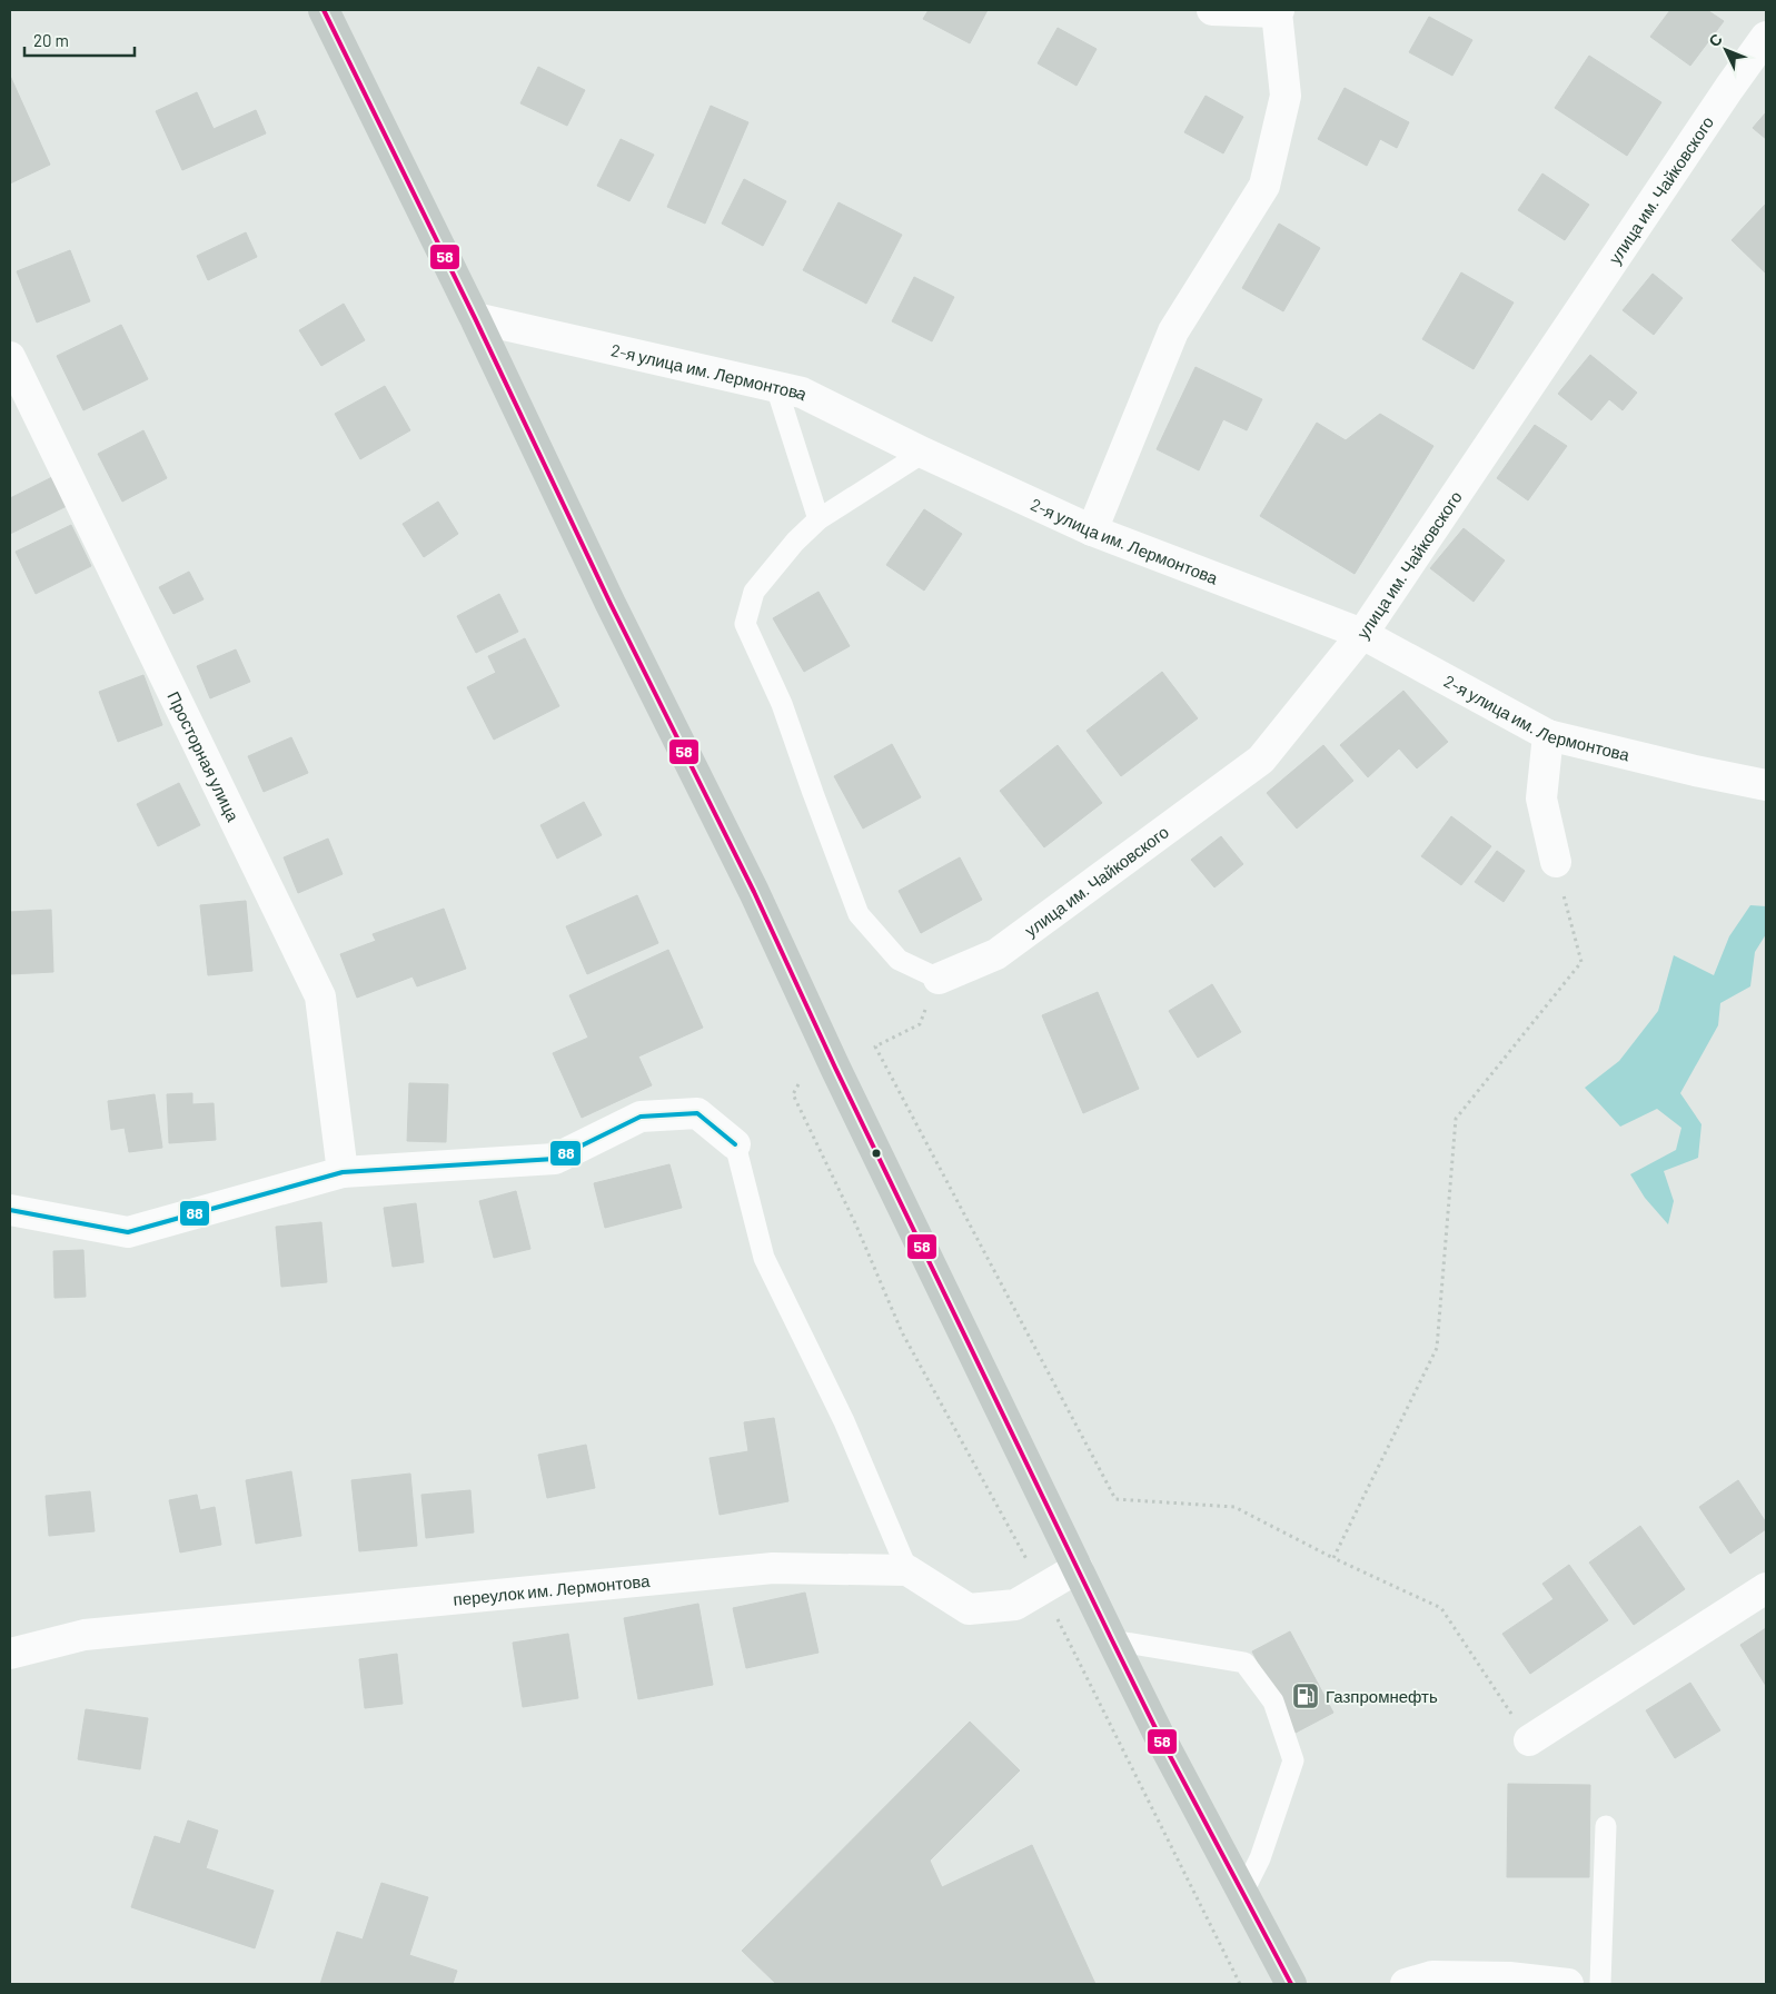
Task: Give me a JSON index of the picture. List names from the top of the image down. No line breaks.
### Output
{"streets":{"street":["улица им. Чайковского","2-я улица им. Лермонтова","Просторная улица","переулок им. Лермонтова"]},"crossings":[["улица им. Чайковского","2-я улица им. Лермонтова"]],"places":{"fuel station":["Газпромнефть"]},"lines":["transit line 58","transit line 88"],"scale_bar":"20 m","north":"top left"}
